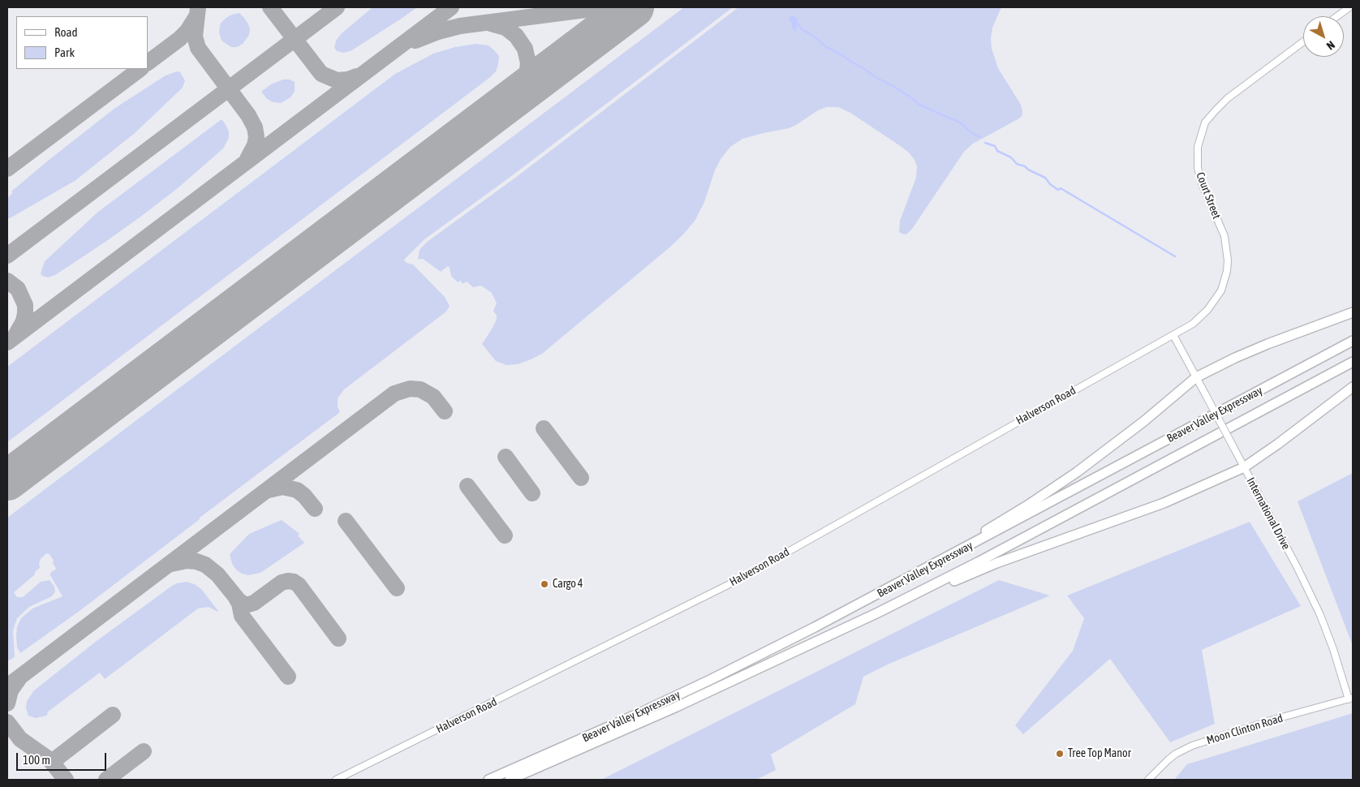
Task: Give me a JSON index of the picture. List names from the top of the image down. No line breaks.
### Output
{"streets":{"highway":["Beaver Valley Expressway"],"street":["Court Street","Halverson Road","International Drive","Moon Clinton Road"]},"crossings":[["Court Street","Halverson Road"],["Court Street","International Drive"],["Halverson Road","International Drive"],["International Drive","Moon Clinton Road"]],"places":["Cargo 4","Tree Top Manor"],"legend":["Road","Park"],"scale_bar":"100 m","north":"bottom right"}
